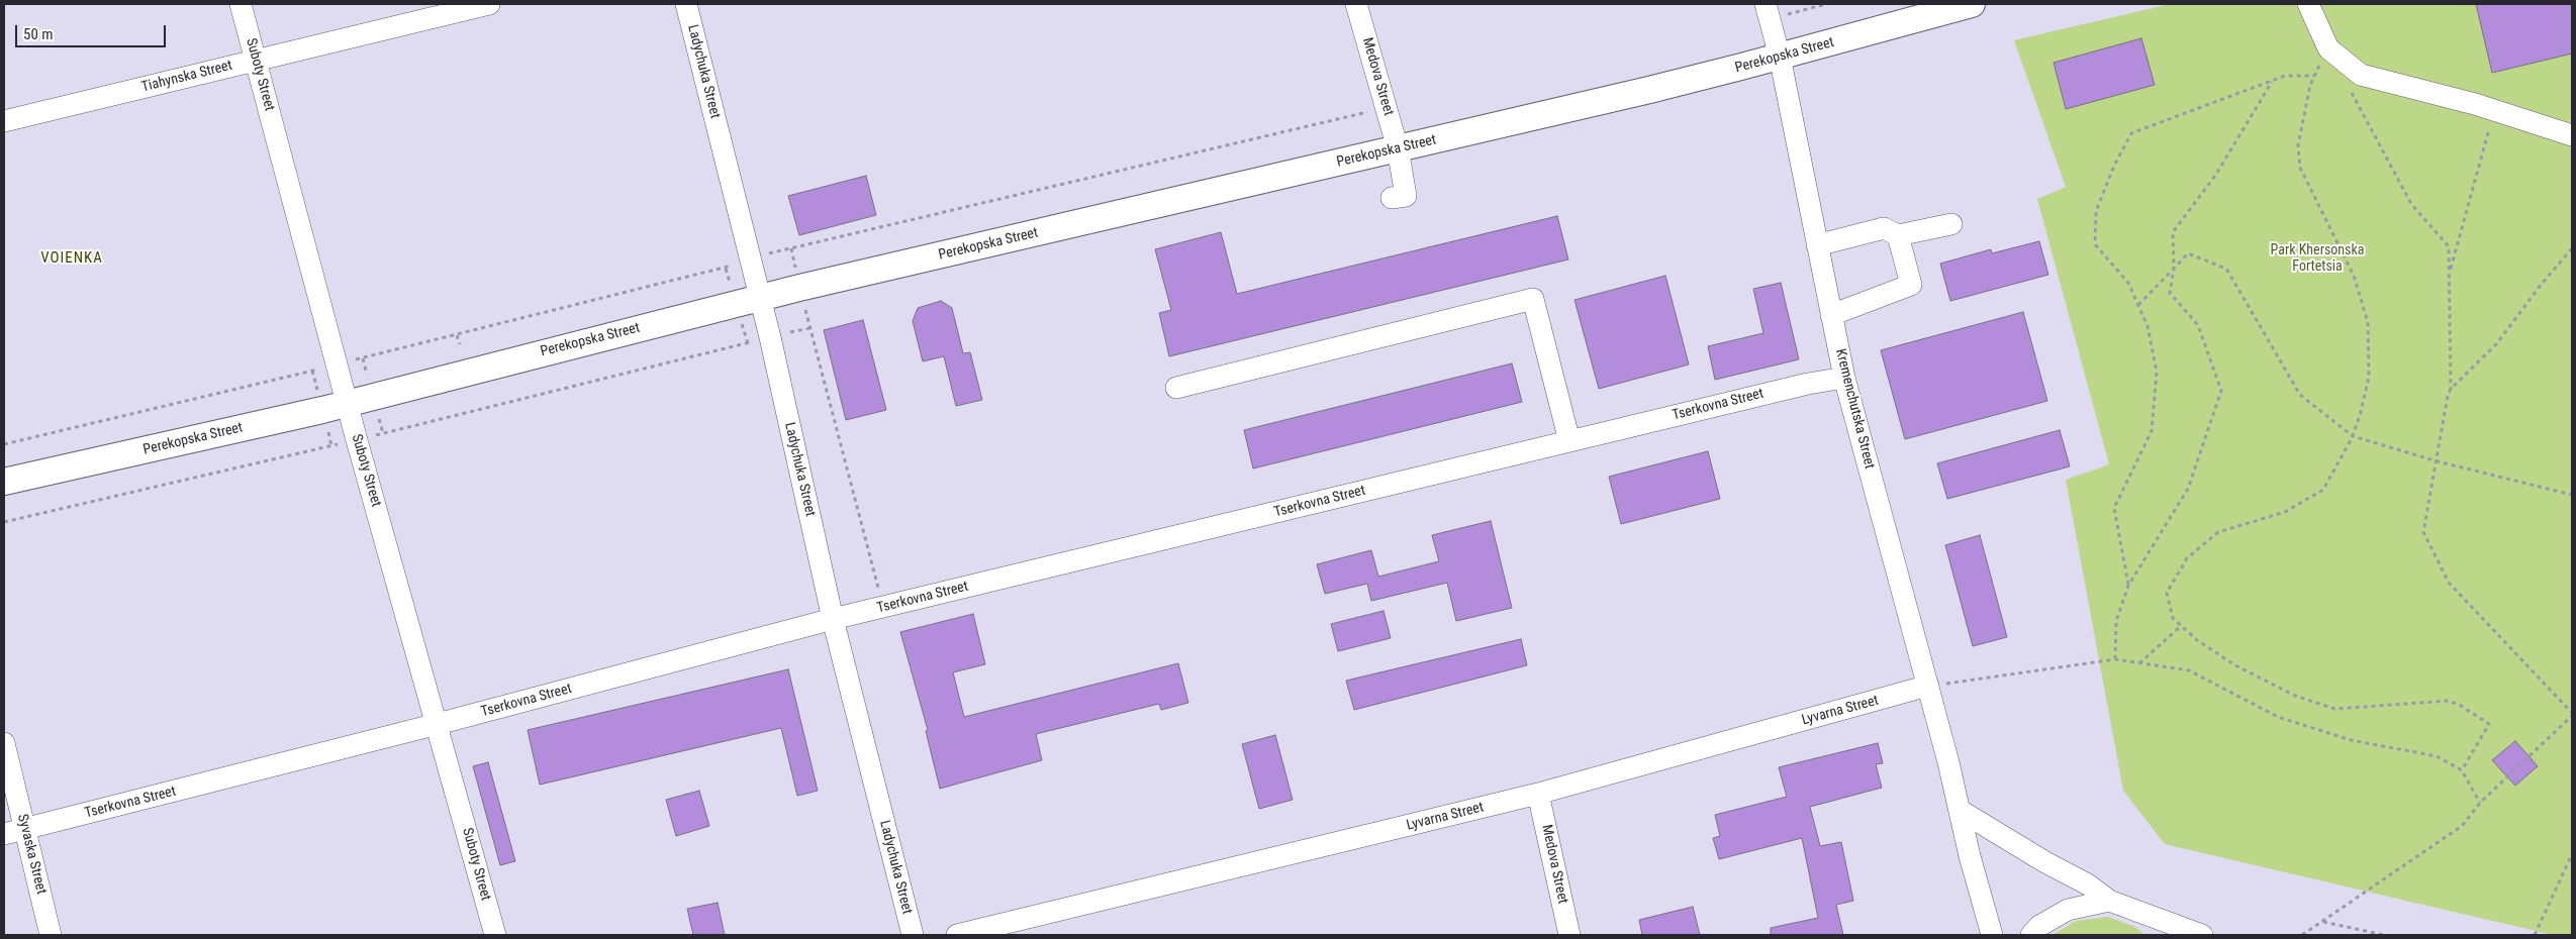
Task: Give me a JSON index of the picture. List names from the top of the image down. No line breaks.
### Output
{"streets":{"main road":["Perekopska Street"],"street":["Ladychuka Street","Suboty Street","Tiahynska Street","Medova Street","Tserkovna Street","Kremenchutska Street","Lyvarna Street","Syvaska Street"]},"crossings":[["Perekopska Street","Ladychuka Street"],["Perekopska Street","Suboty Street"],["Perekopska Street","Medova Street"],["Perekopska Street","Kremenchutska Street"],["Ladychuka Street","Tserkovna Street"],["Suboty Street","Tiahynska Street"],["Suboty Street","Tserkovna Street"],["Medova Street","Lyvarna Street"],["Tserkovna Street","Kremenchutska Street"],["Tserkovna Street","Syvaska Street"],["Kremenchutska Street","Lyvarna Street"]],"districts":["VOIENKA"],"parks":["Park Khersonska Fortetsia"],"scale_bar":"50 m"}
